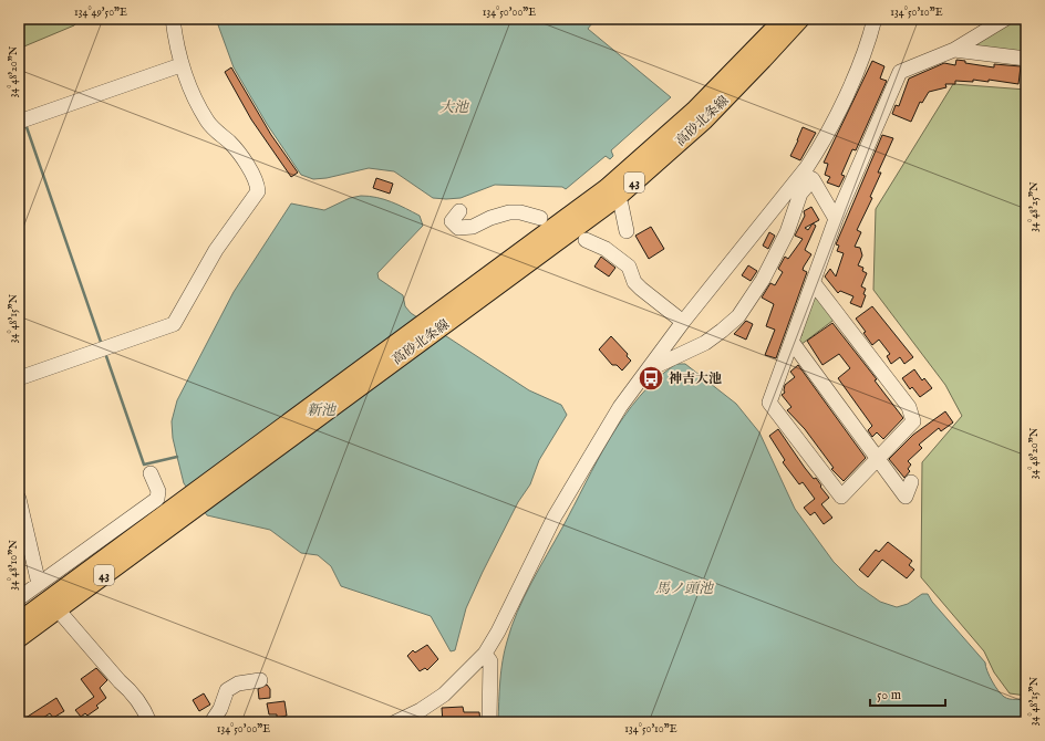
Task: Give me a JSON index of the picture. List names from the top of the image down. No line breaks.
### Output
{"streets":{"main road":["高砂北条線","43"]},"water":["大池","新池","馬ノ頭池"],"places":{"bus stop":["神吉大池"]},"scale_bar":"50 m","coordinates":["134°49'50\"E","134°50'00\"E","134°50'10\"E","34°48'20\"N","34°48'25\"N","34°48'15\"N","34°48'10\"N"]}
